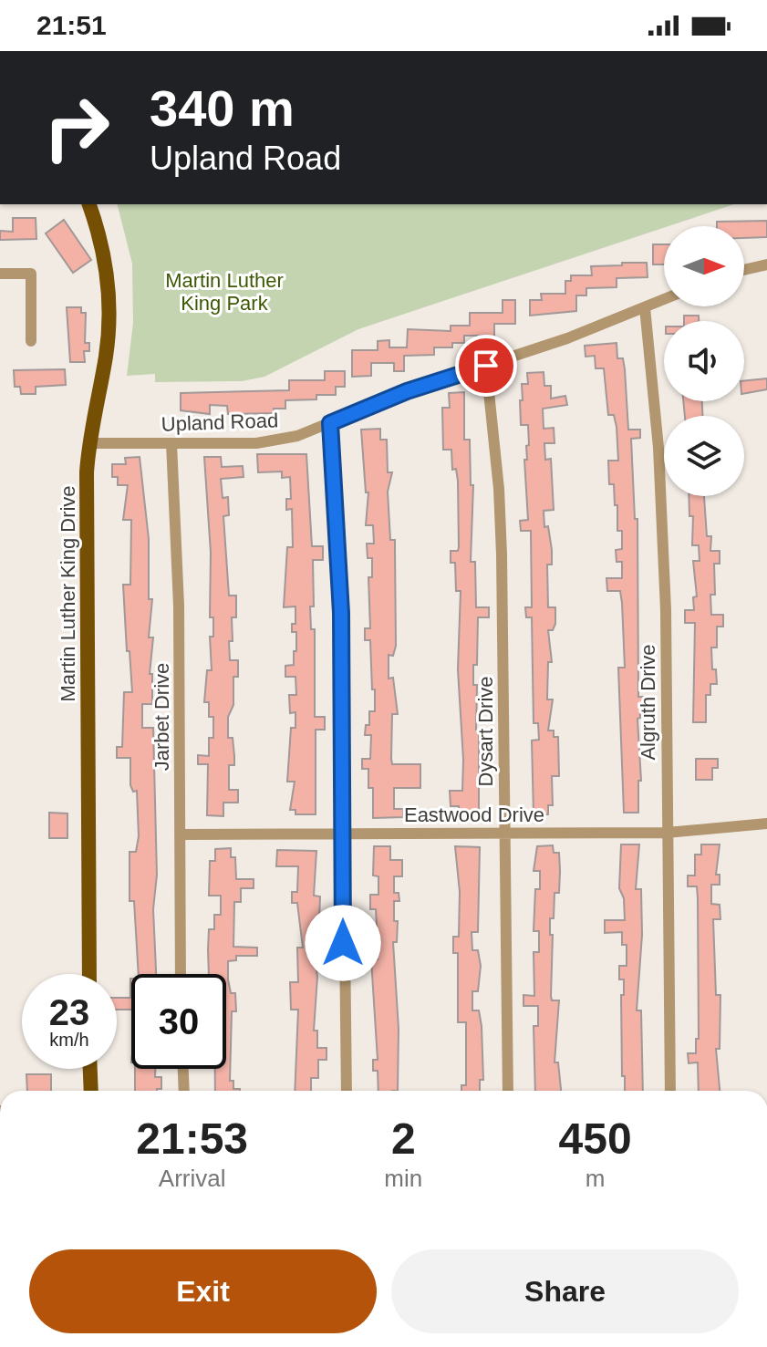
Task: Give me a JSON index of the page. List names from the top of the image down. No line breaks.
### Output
{"streets":{"main road":["Martin Luther King Drive"],"street":["Upland Road","Algruth Drive","Jarbet Drive","Dysart Drive","Eastwood Drive"]},"crossings":[["Upland Road","Martin Luther King Drive"],["Upland Road","Algruth Drive"],["Upland Road","Jarbet Drive"],["Upland Road","Dysart Drive"],["Algruth Drive","Eastwood Drive"],["Jarbet Drive","Eastwood Drive"],["Dysart Drive","Eastwood Drive"]],"parks":["Martin Luther King Park"],"north":"right","page":{"status":"21:51","turn":["340 m","Upland Road"],"speed":"23 km/h","limit":"30","eta":["21:53","Arrival","2","min","450","m"],"buttons":["Exit","Share"]}}
